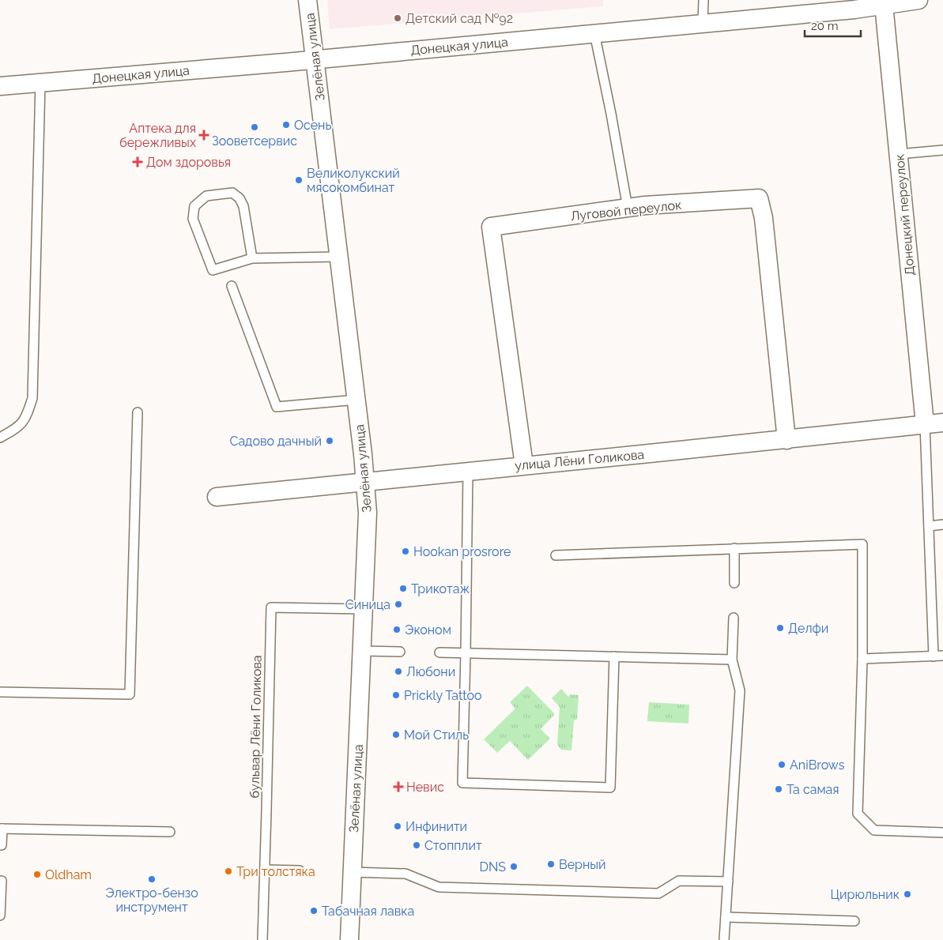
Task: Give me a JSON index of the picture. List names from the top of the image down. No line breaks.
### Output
{"streets":{"street":["Донецкая улица","Зелёная улица","Луговой переулок","Донецкий переулок","улица Лёни Голикова"],"lane":["бульвар Лёни Голикова"]},"crossings":[["Донецкая улица","Зелёная улица"],["Донецкая улица","Донецкий переулок"],["Зелёная улица","улица Лёни Голикова"],["Зелёная улица","бульвар Лёни Голикова"],["Луговой переулок","улица Лёни Голикова"],["Донецкий переулок","улица Лёни Голикова"]],"places":{"other":["Детский сад №92","Осень","Зооветсервис","Великолукский мясокомбинат","Садово дачный","Hookan prosrore","Трикотаж","Синица","Делфи","Эконом","Любони","Prickly Tattoo","Мой Стиль","AniBrows","Та самая","Инфинити","Стопплит","Верный","DNS","Три толстяка","Oldham","Электро-бензо инструмент","Цирюльник","Табачная лавка"],"health":["Аптека для бережливых","Дом здоровья","Невис"]},"scale_bar":"20 m"}
